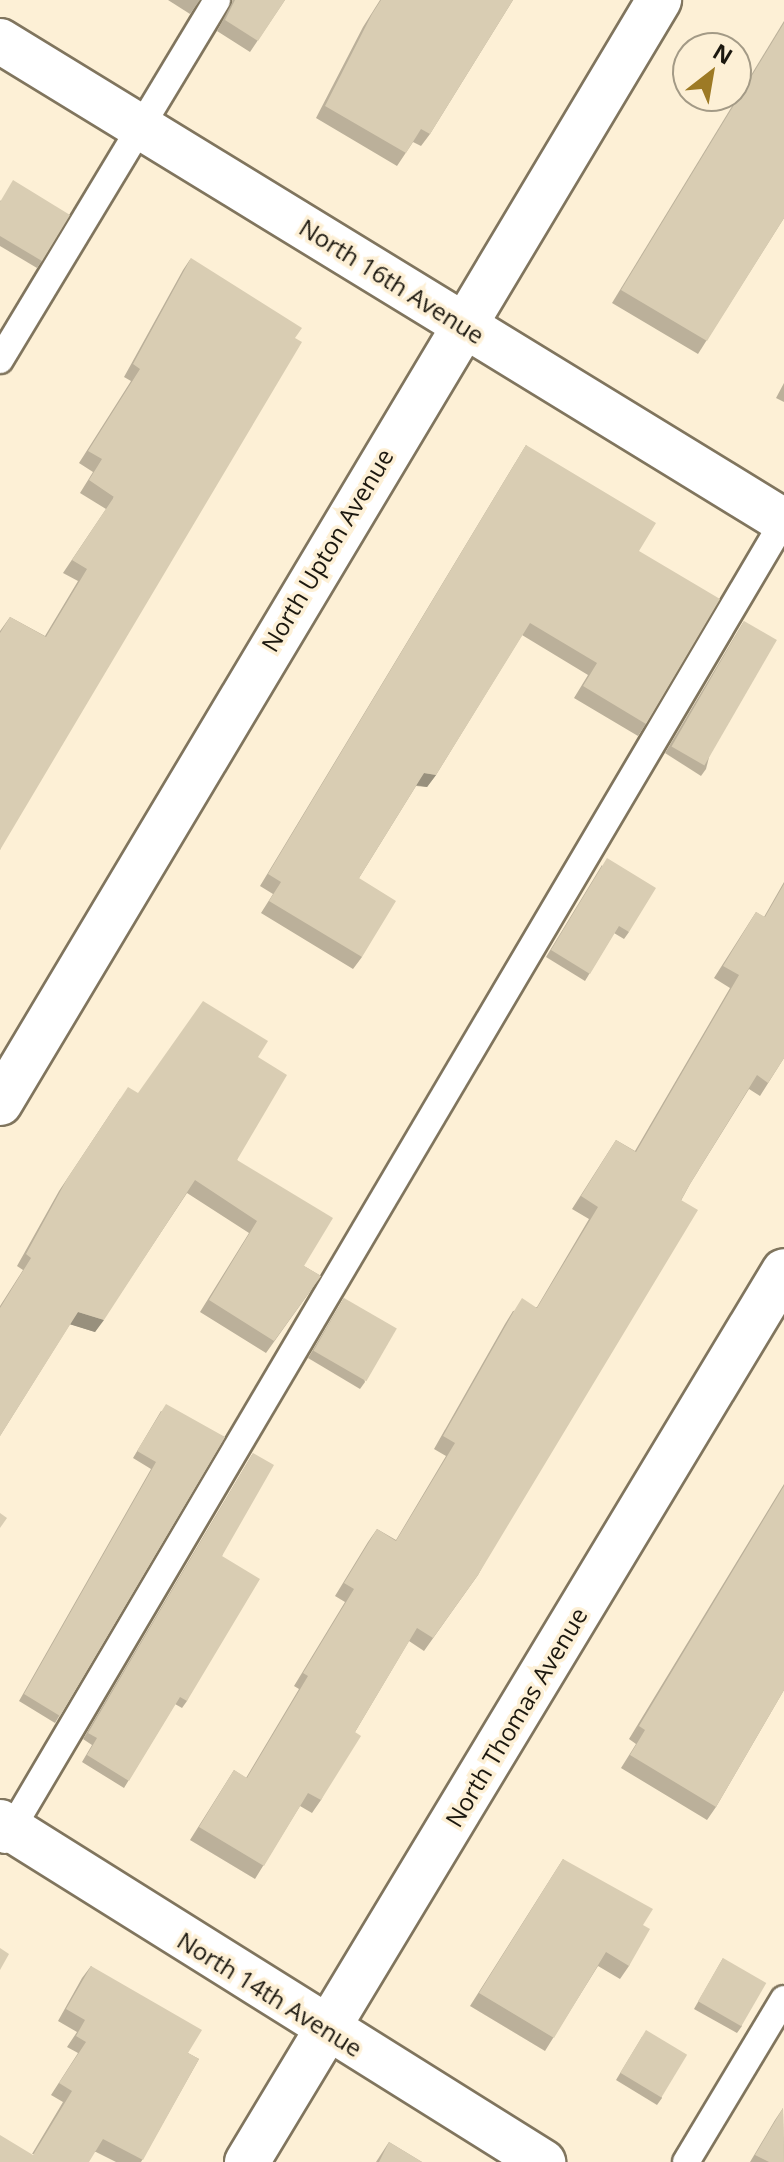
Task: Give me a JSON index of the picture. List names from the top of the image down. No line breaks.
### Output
{"streets":{"street":["North 16th Avenue","North Upton Avenue","North Thomas Avenue","North 14th Avenue"]},"crossings":[["North 16th Avenue","North Upton Avenue"],["North Thomas Avenue","North 14th Avenue"]],"north":"top right"}
